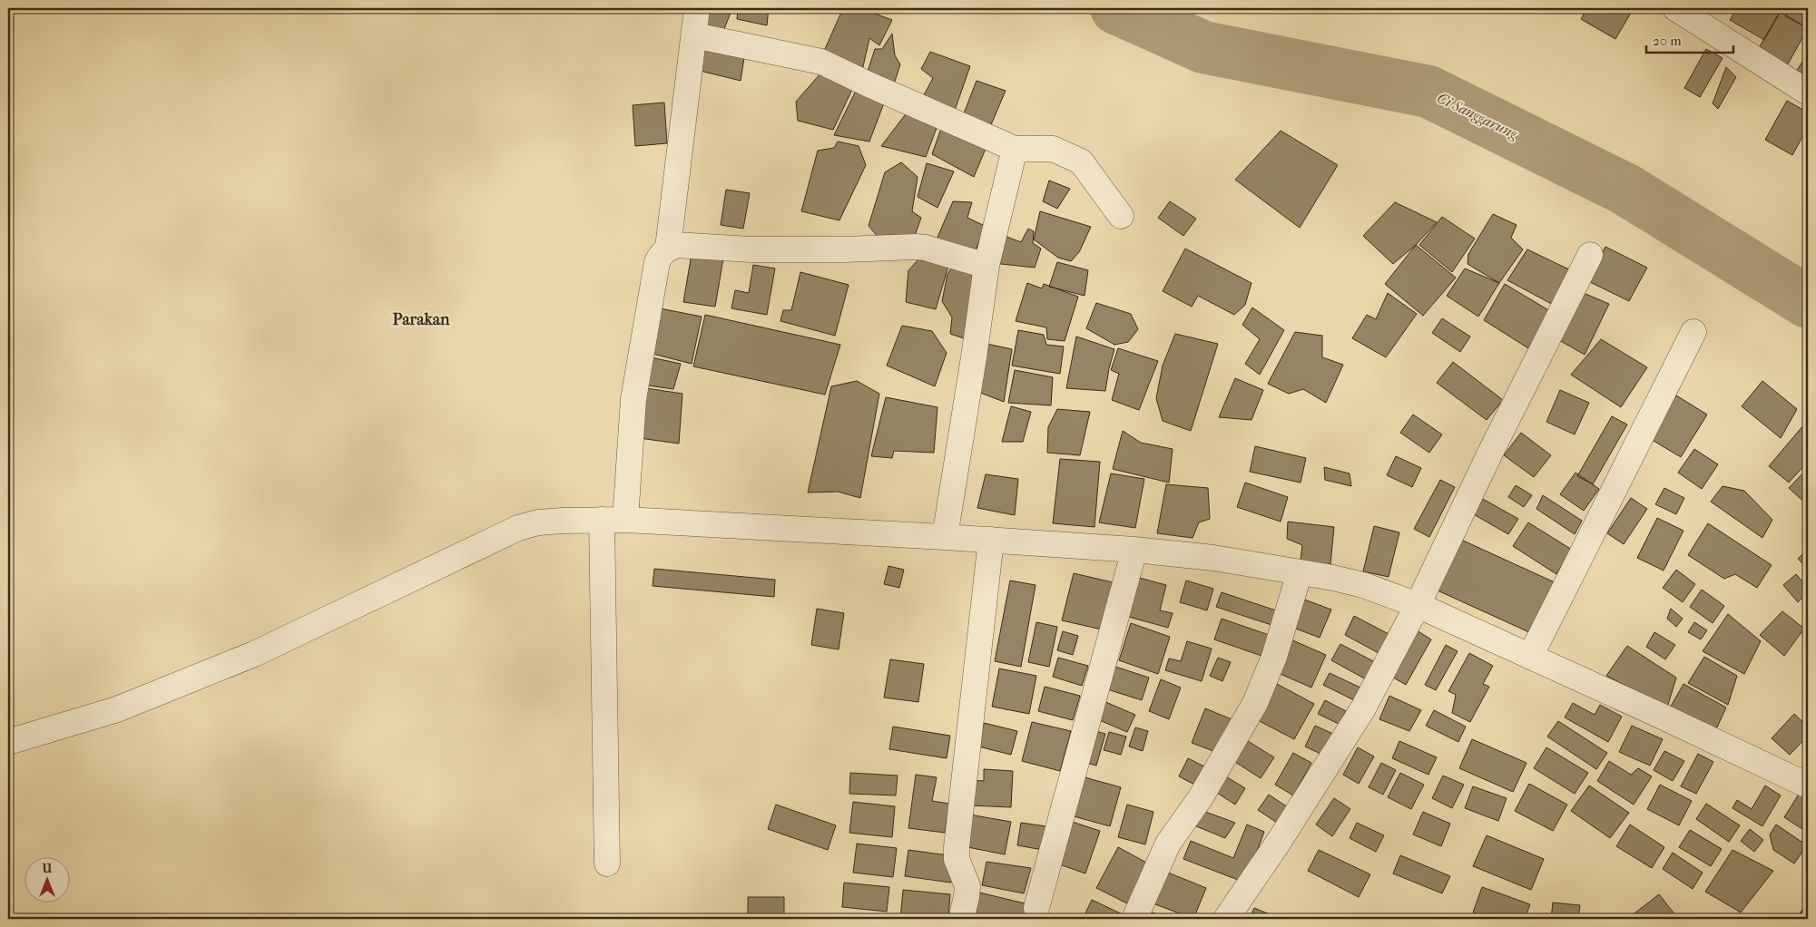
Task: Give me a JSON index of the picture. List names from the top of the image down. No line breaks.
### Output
{"districts":["Parakan"],"water":["Ci Sanggarung"],"scale_bar":"20 m","north":"top"}
